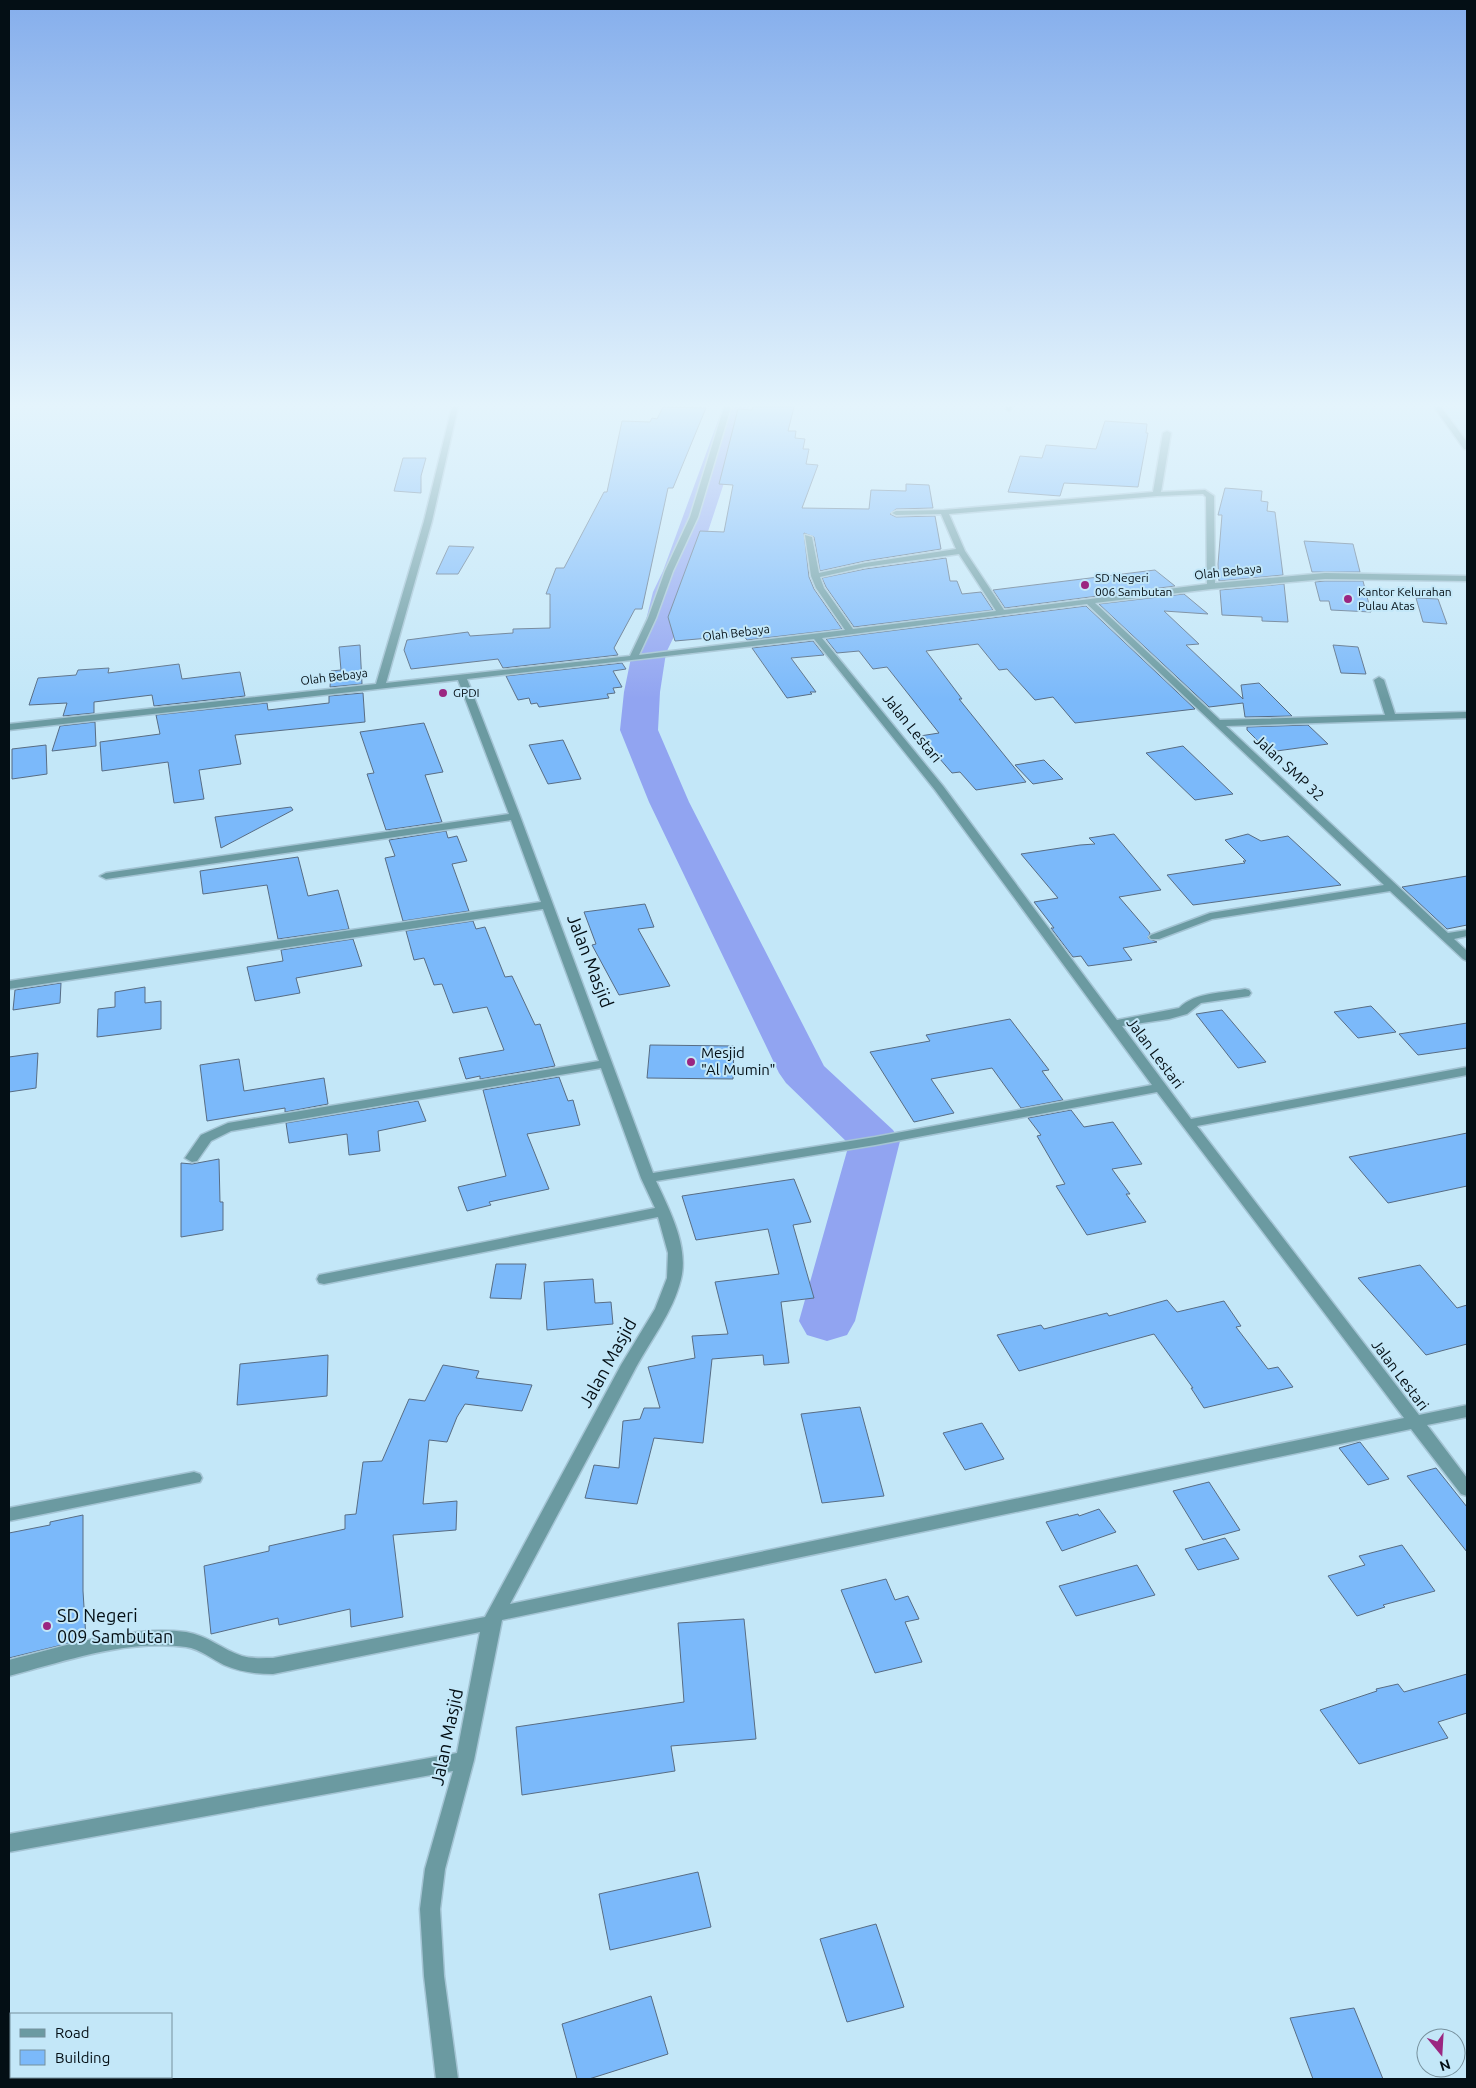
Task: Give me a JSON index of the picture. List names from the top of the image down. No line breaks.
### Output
{"streets":{"street":["Olah Bebaya","Jalan Lestari","Jalan SMP 32","Jalan Masjid"]},"crossings":[["Olah Bebaya","Jalan Lestari"],["Olah Bebaya","Jalan SMP 32"],["Olah Bebaya","Jalan Masjid"]],"places":["SD Negeri 006 Sambutan","Kantor Kelurahan Pulau Atas","GPDI","Mesjid \"Al Mumin\"","SD Negeri 009 Sambutan"],"legend":["Road","Building"],"north":"bottom"}
